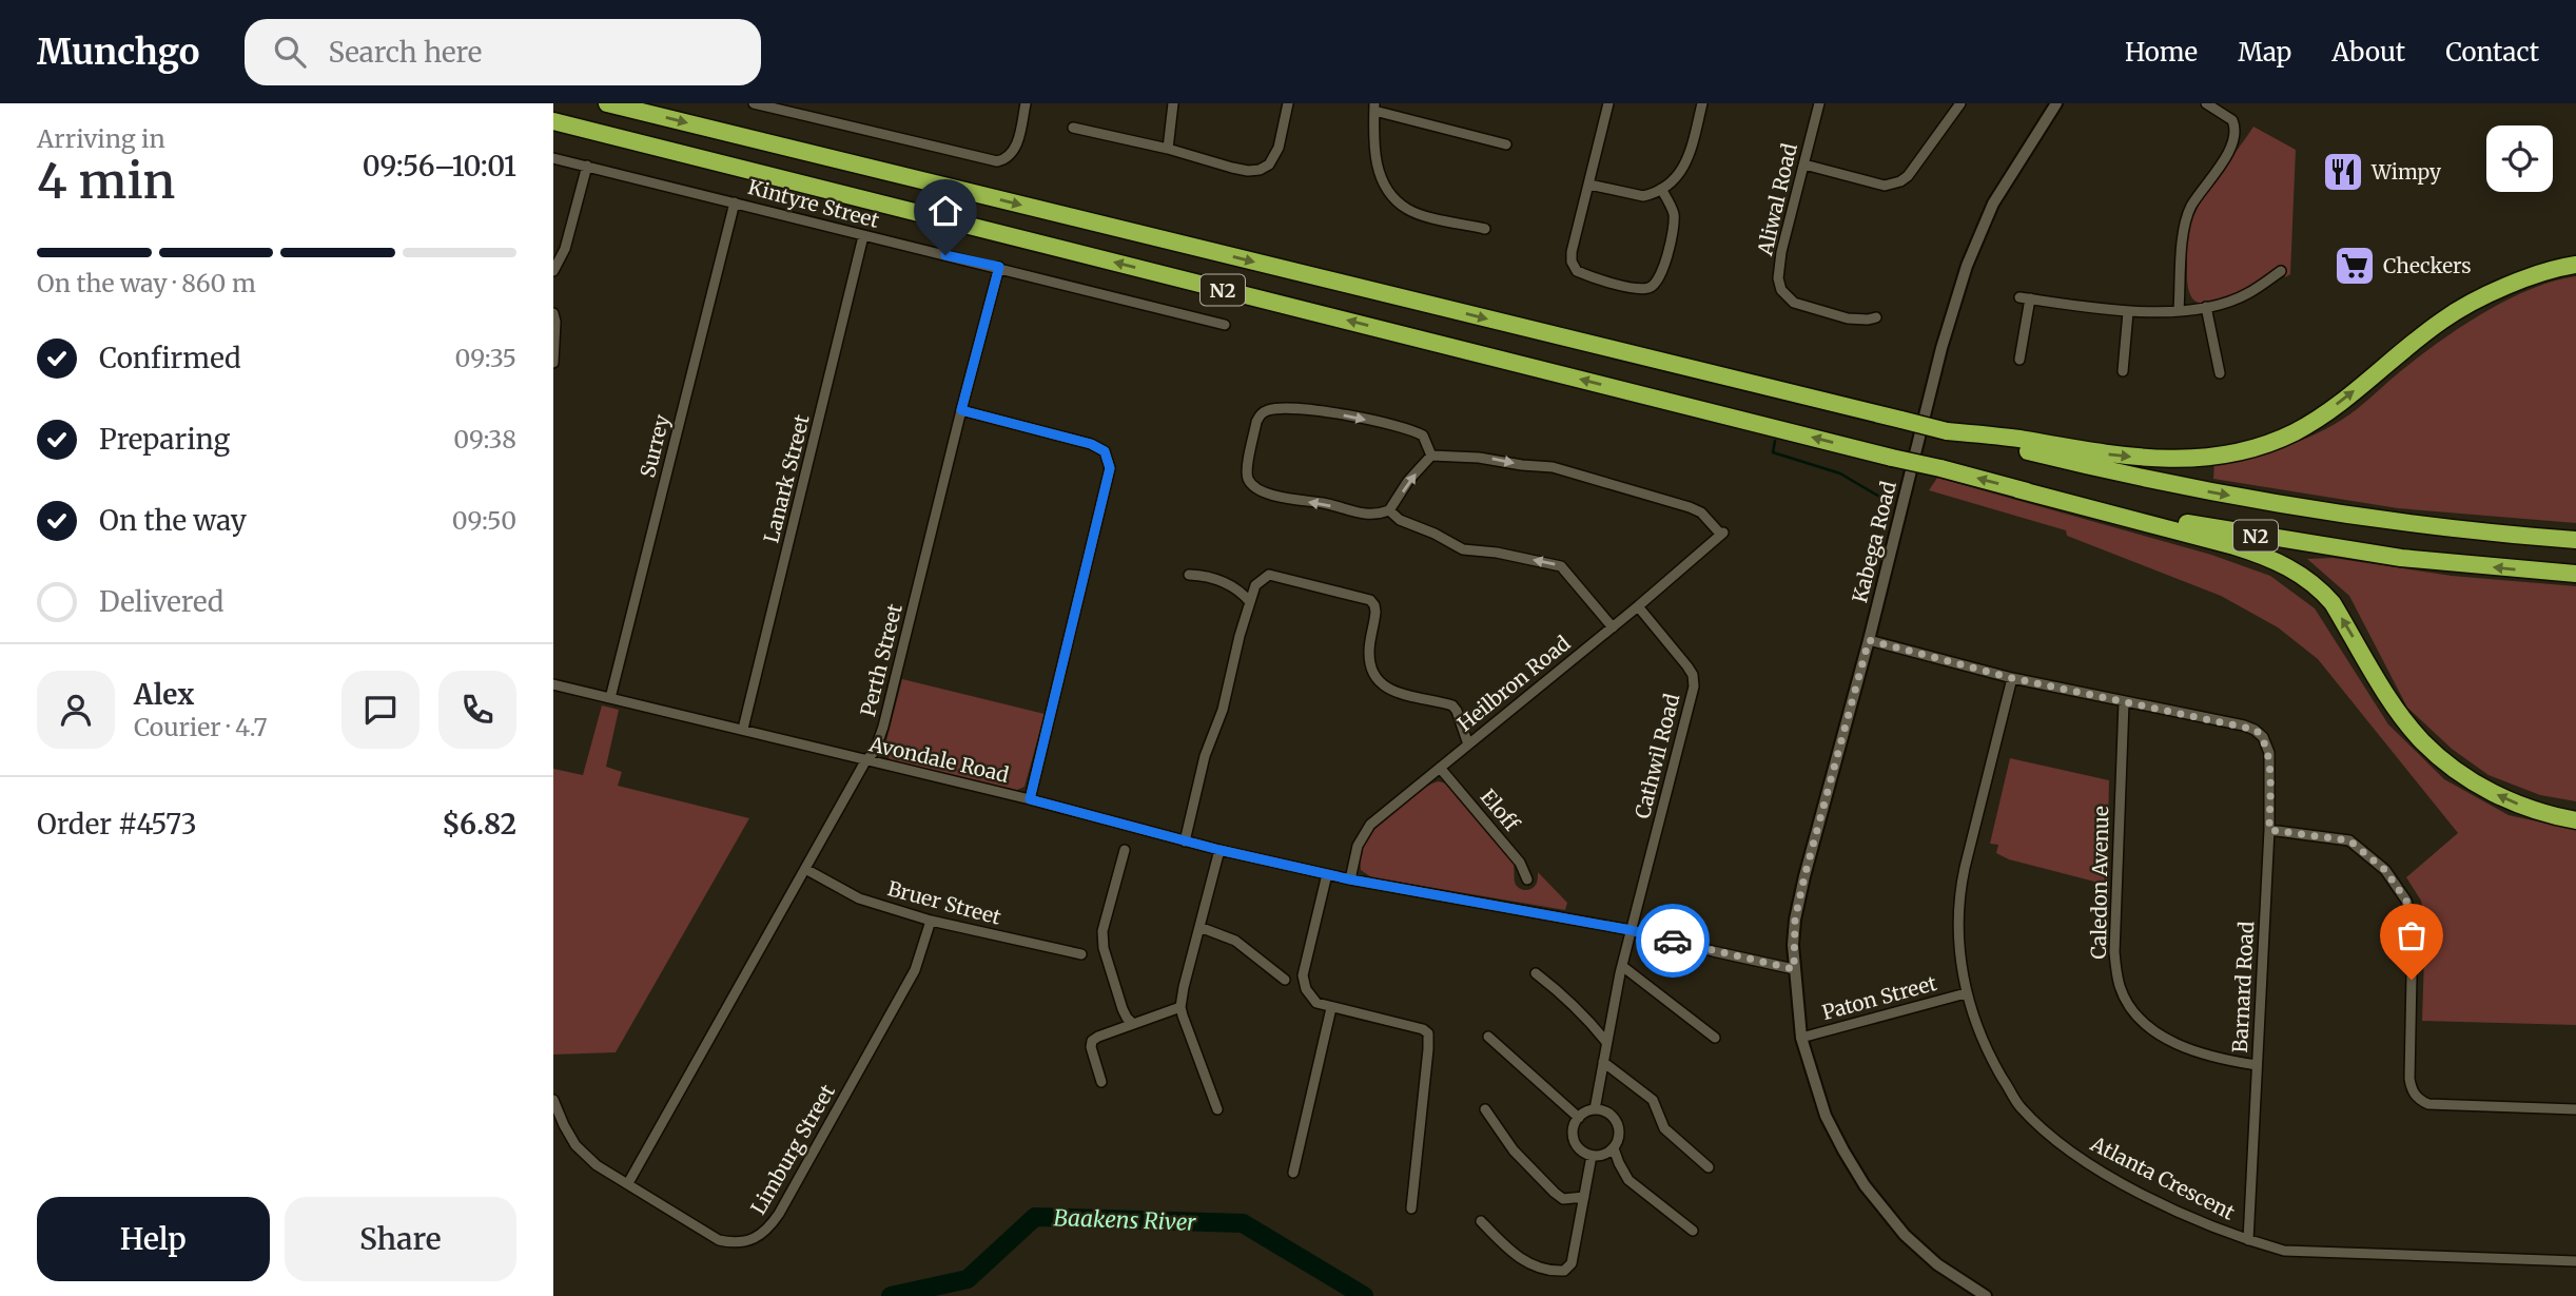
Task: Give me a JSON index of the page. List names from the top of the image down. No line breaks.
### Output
{"streets":{"highway":["N2"],"street":["Aliwal Road","Kintyre Street","Surrey","Lanark Street","Kabega Road","Perth Street","Heilbron Road","Cathwil Road","Avondale Road","Eloff","Caledon Avenue","Bruer Street","Barnard Road","Paton Street","Limburg Street","Atlanta Crescent"]},"crossings":[["Kintyre Street","Surrey"],["Kintyre Street","Lanark Street"],["Kintyre Street","Perth Street"],["Surrey","Avondale Road"],["Lanark Street","Avondale Road"],["Kabega Road","Avondale Road"],["Kabega Road","Paton Street"],["Perth Street","Avondale Road"],["Perth Street","Bruer Street"],["Perth Street","Limburg Street"],["Heilbron Road","Cathwil Road"],["Heilbron Road","Avondale Road"],["Heilbron Road","Eloff"],["Cathwil Road","Avondale Road"],["Caledon Avenue","Barnard Road"],["Bruer Street","Limburg Street"],["Barnard Road","Atlanta Crescent"],["Paton Street","Atlanta Crescent"]],"water":["Baakens River"],"places":{"restaurant":["Wimpy"],"supermarket":["Checkers"]},"page":{"header":"Munchgo","search":"Search here","nav":["Home","Map","About","Contact"],"heading":["4 min","Arriving in","09:56–10:01"],"panel":["Alex","Courier · 4.7","Order #4573","$6.82"],"bar":"On the way · 860 m","list":[["Confirmed","09:35"],["Preparing","09:38"],["On the way","09:50"],"Delivered"],"buttons":["Help","Share"]}}
